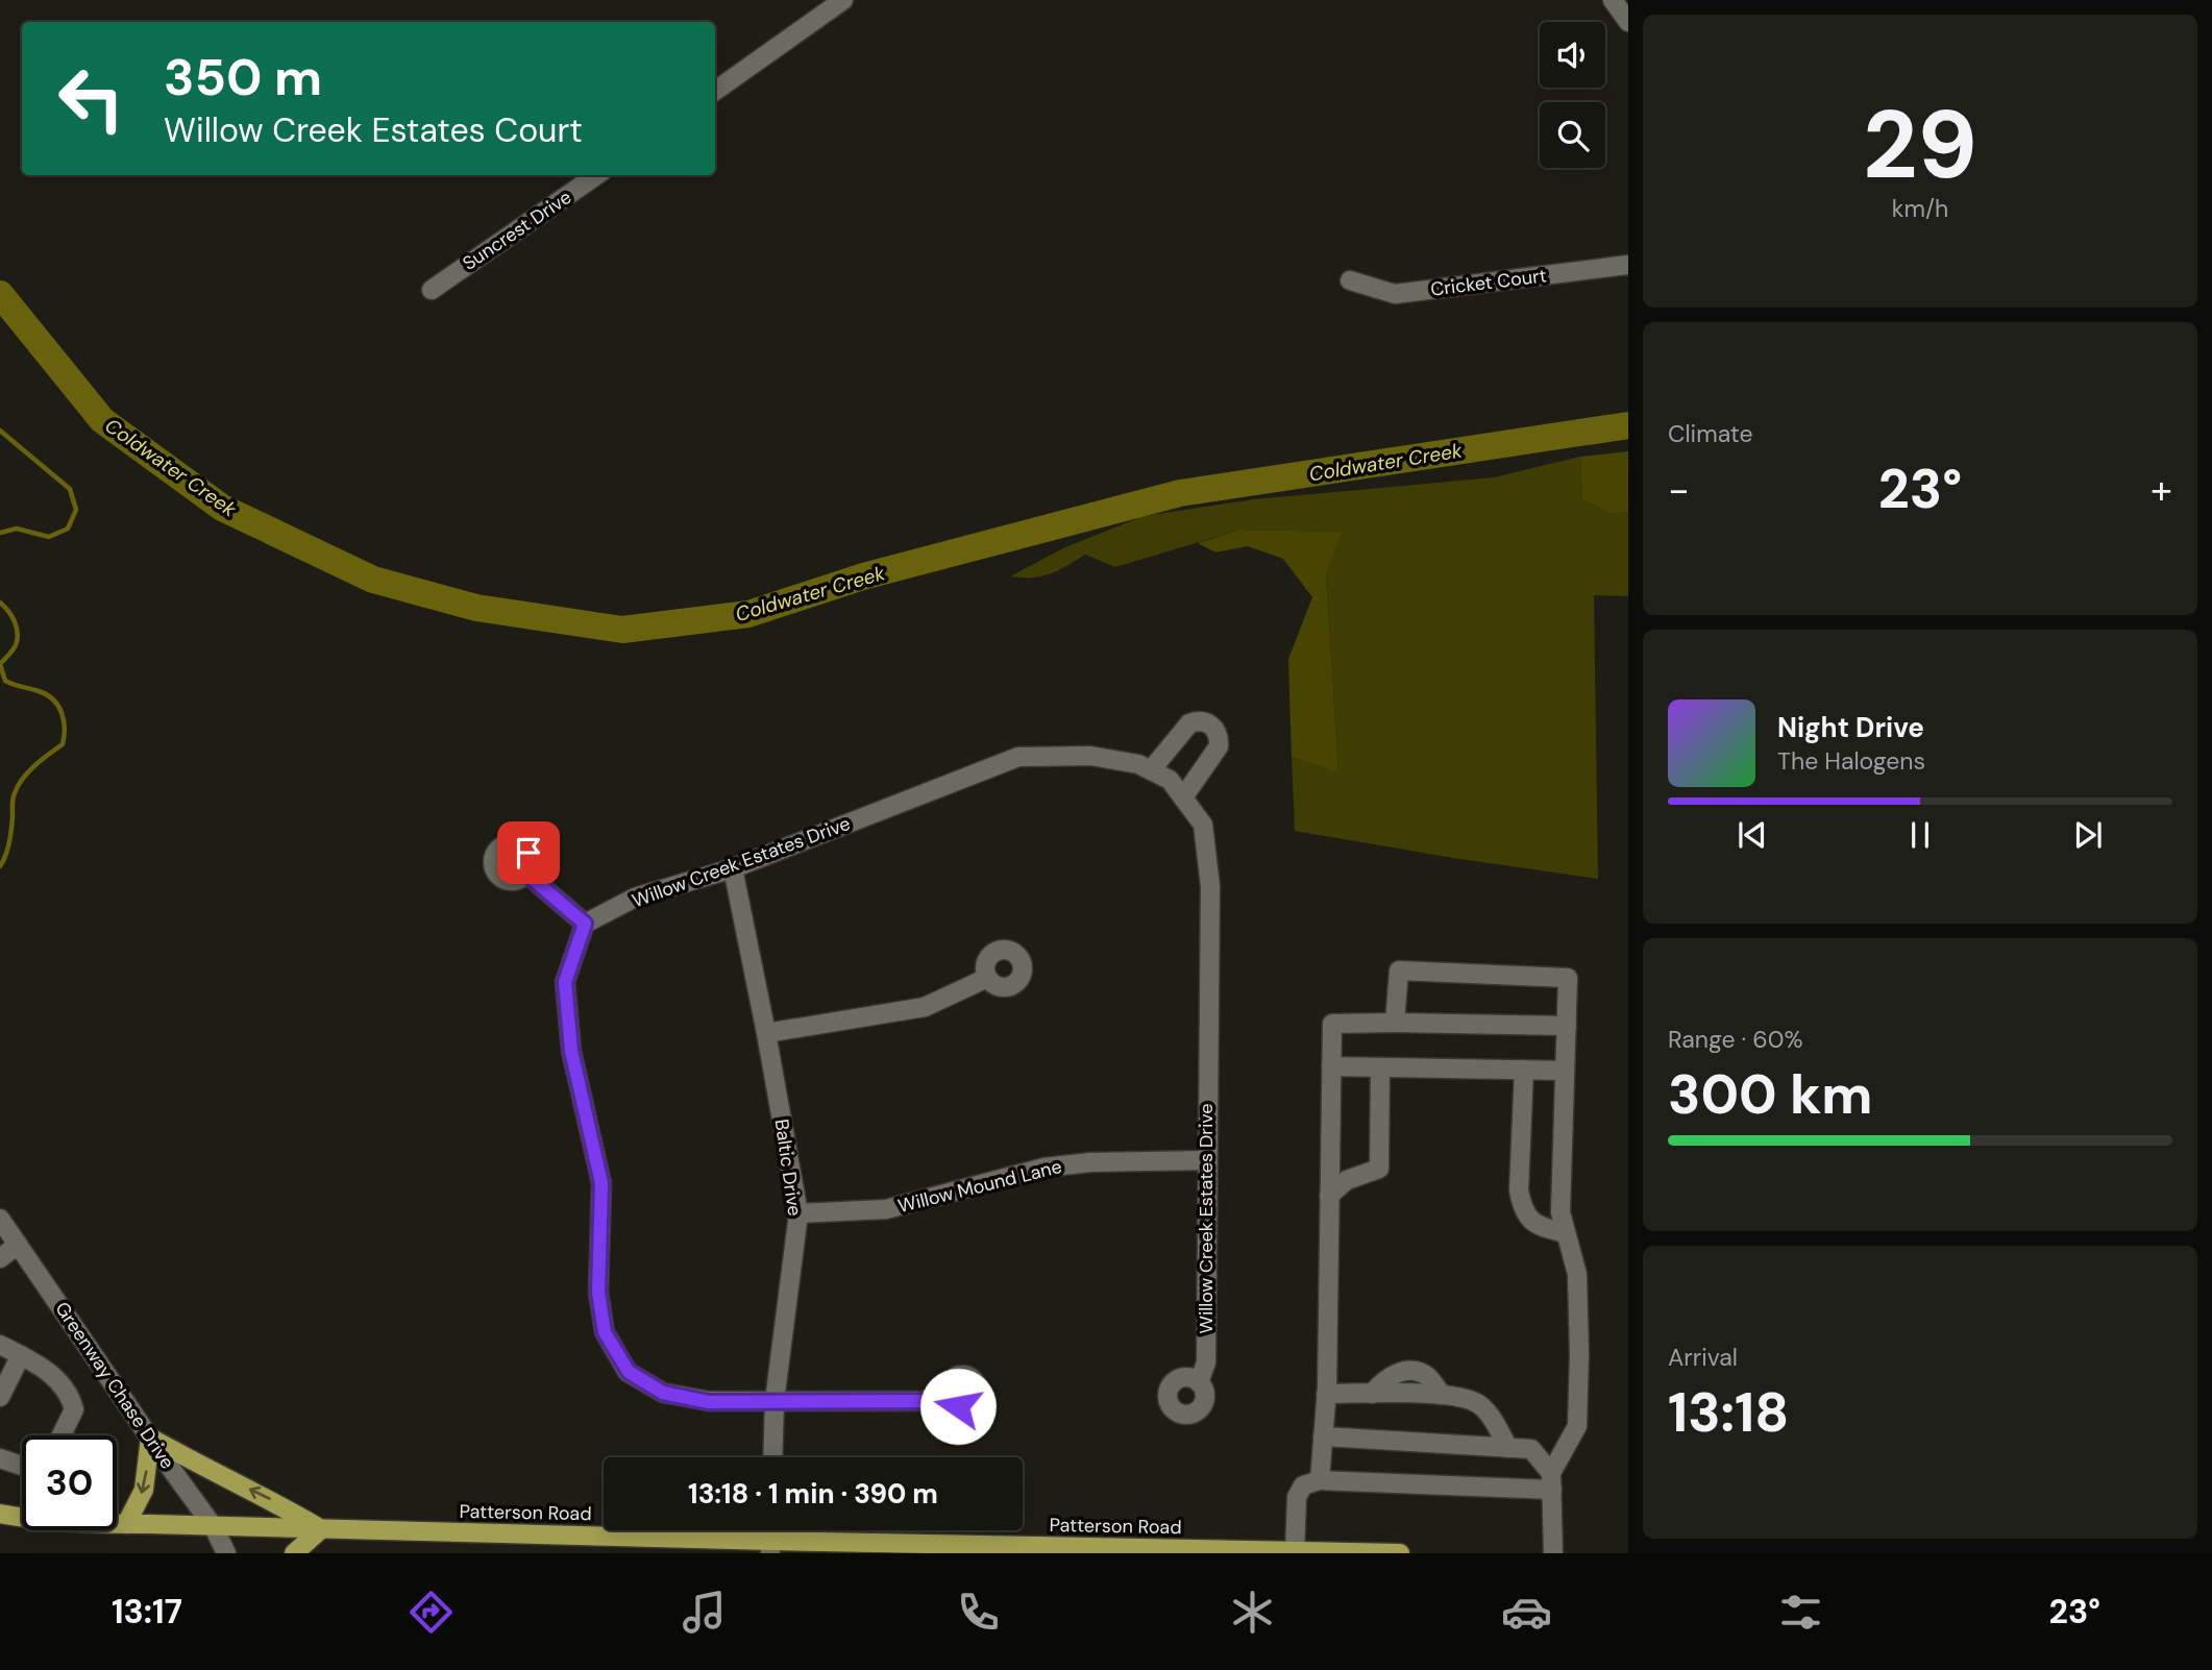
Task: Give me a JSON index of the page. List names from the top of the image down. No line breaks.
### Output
{"streets":{"main road":["Patterson Road"],"street":["Suncrest Drive","Cricket Court","Willow Creek Estates Drive","Baltic Drive","Willow Mound Lane","Greenway Chase Drive"]},"crossings":[["Willow Creek Estates Drive","Baltic Drive"],["Willow Creek Estates Drive","Willow Mound Lane"],["Baltic Drive","Willow Mound Lane"],["Greenway Chase Drive","Patterson Road"]],"water":["Coldwater Creek"],"page":{"tile":[["29","km/h"],"Climate",["Range · 60%","300 km"],["Arrival","13:18"]],"turn":["350 m","Willow Creek Estates Court"],"heat":["−","23°","+"],"song":["Night Drive","The Halogens"],"limit":"30","trip":"13:18 · 1 min · 390 m","tabs":["13:17","23°"]}}
